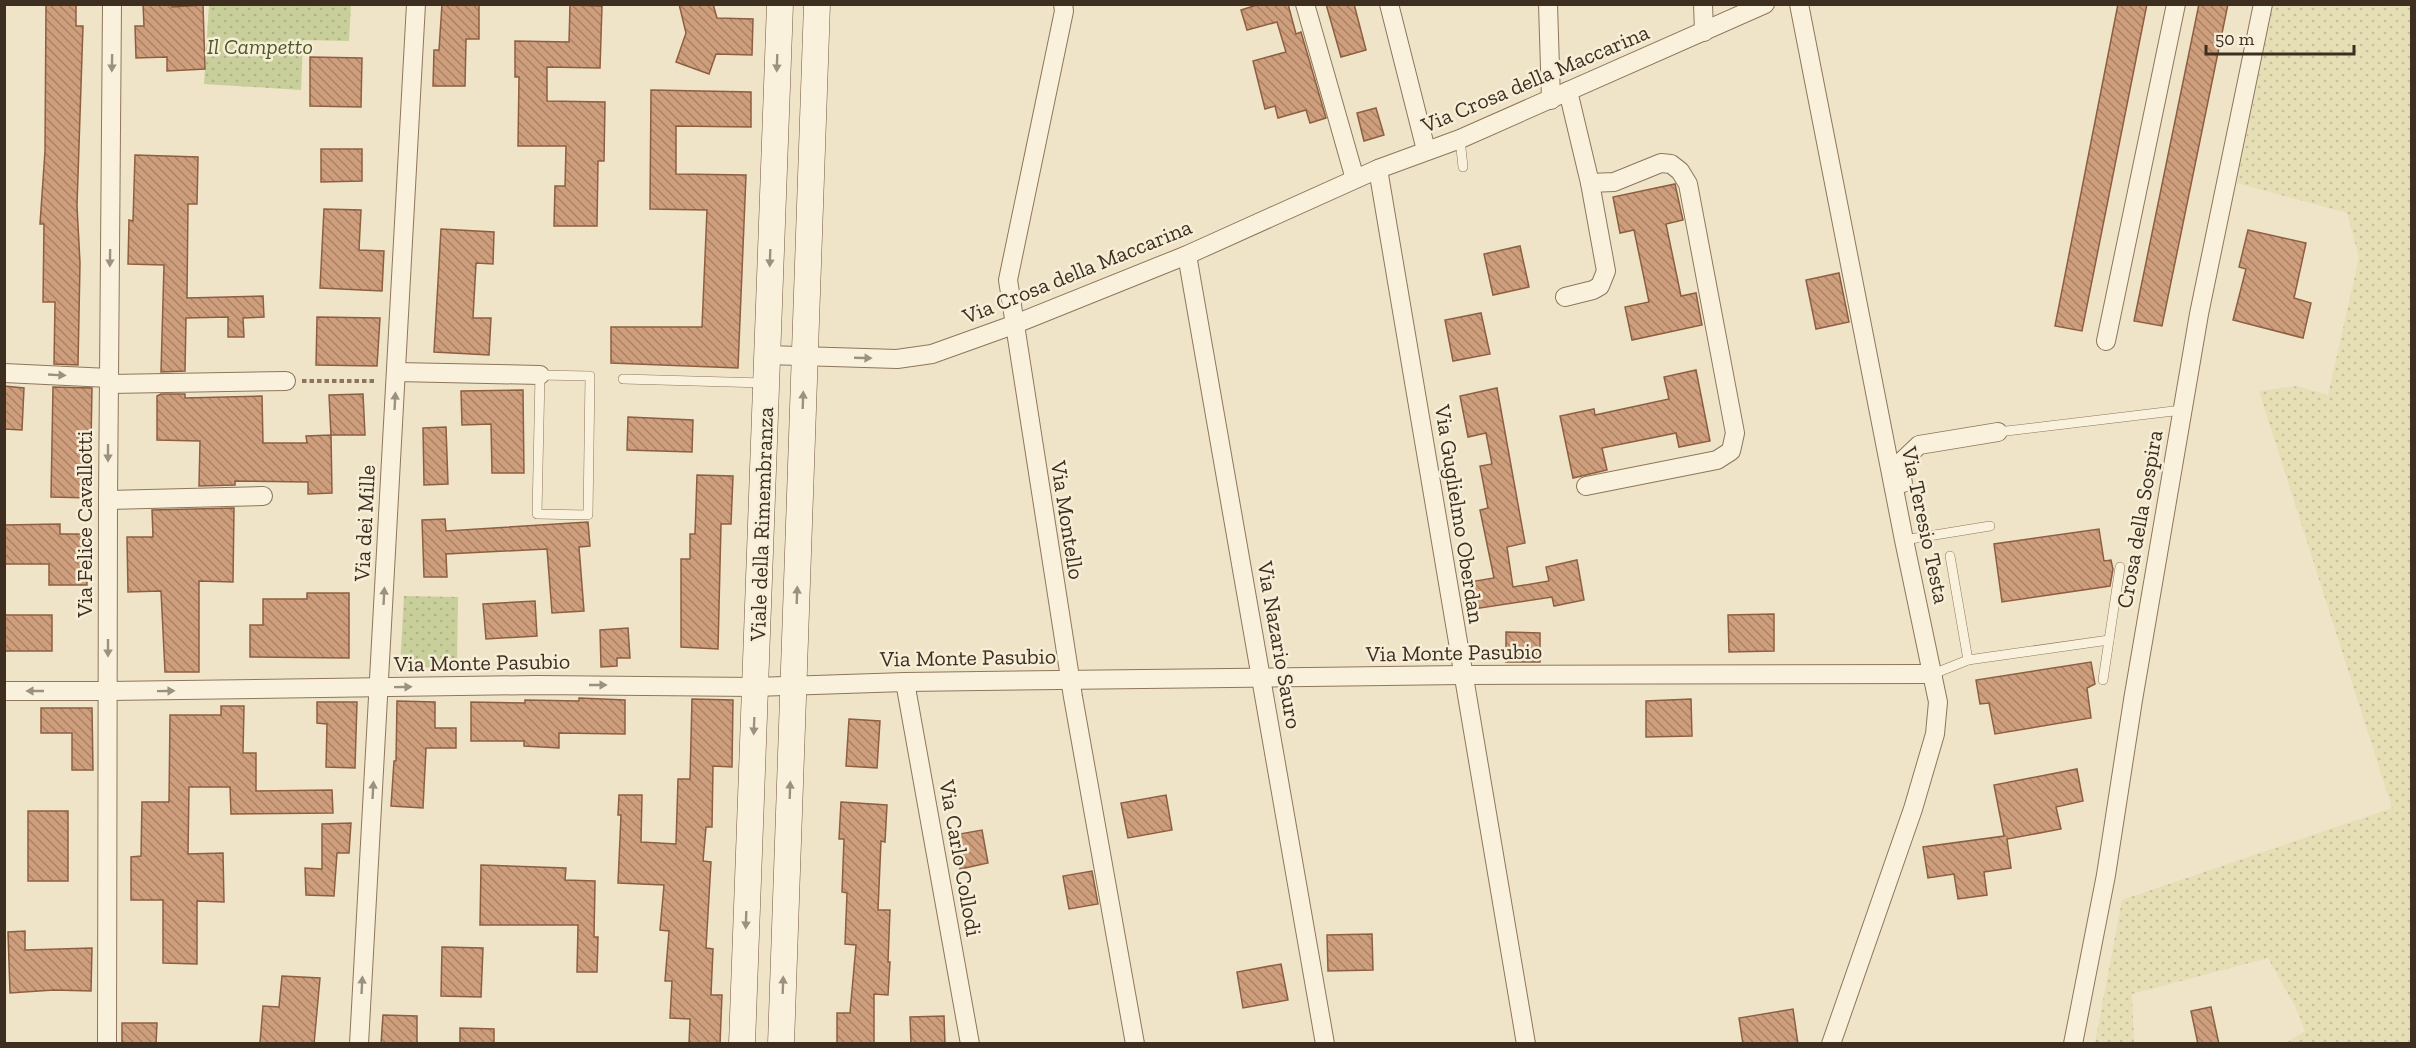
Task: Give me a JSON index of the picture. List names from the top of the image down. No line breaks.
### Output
{"streets":{"street":["Via Crosa della Maccarina","Via Guglielmo Oberdan","Crosa della Sospira","Via Montello","Via dei Mille","Via Felice Cavallotti","Viale della Rimembranza","Via Teresio Testa","Via Nazario Sauro","Via Monte Pasubio","Via Carlo Collodi"]},"crossings":[["Via Crosa della Maccarina","Via Guglielmo Oberdan"],["Via Crosa della Maccarina","Via Montello"],["Via Crosa della Maccarina","Viale della Rimembranza"],["Via Crosa della Maccarina","Via Nazario Sauro"],["Via Guglielmo Oberdan","Via Monte Pasubio"],["Via Montello","Via Monte Pasubio"],["Via dei Mille","Via Monte Pasubio"],["Via Felice Cavallotti","Via Monte Pasubio"],["Viale della Rimembranza","Via Monte Pasubio"],["Via Teresio Testa","Via Monte Pasubio"],["Via Nazario Sauro","Via Monte Pasubio"],["Via Monte Pasubio","Via Carlo Collodi"]],"one_way":["Via dei Mille","Via Felice Cavallotti"],"parks":["Il Campetto"],"scale_bar":"50 m"}
